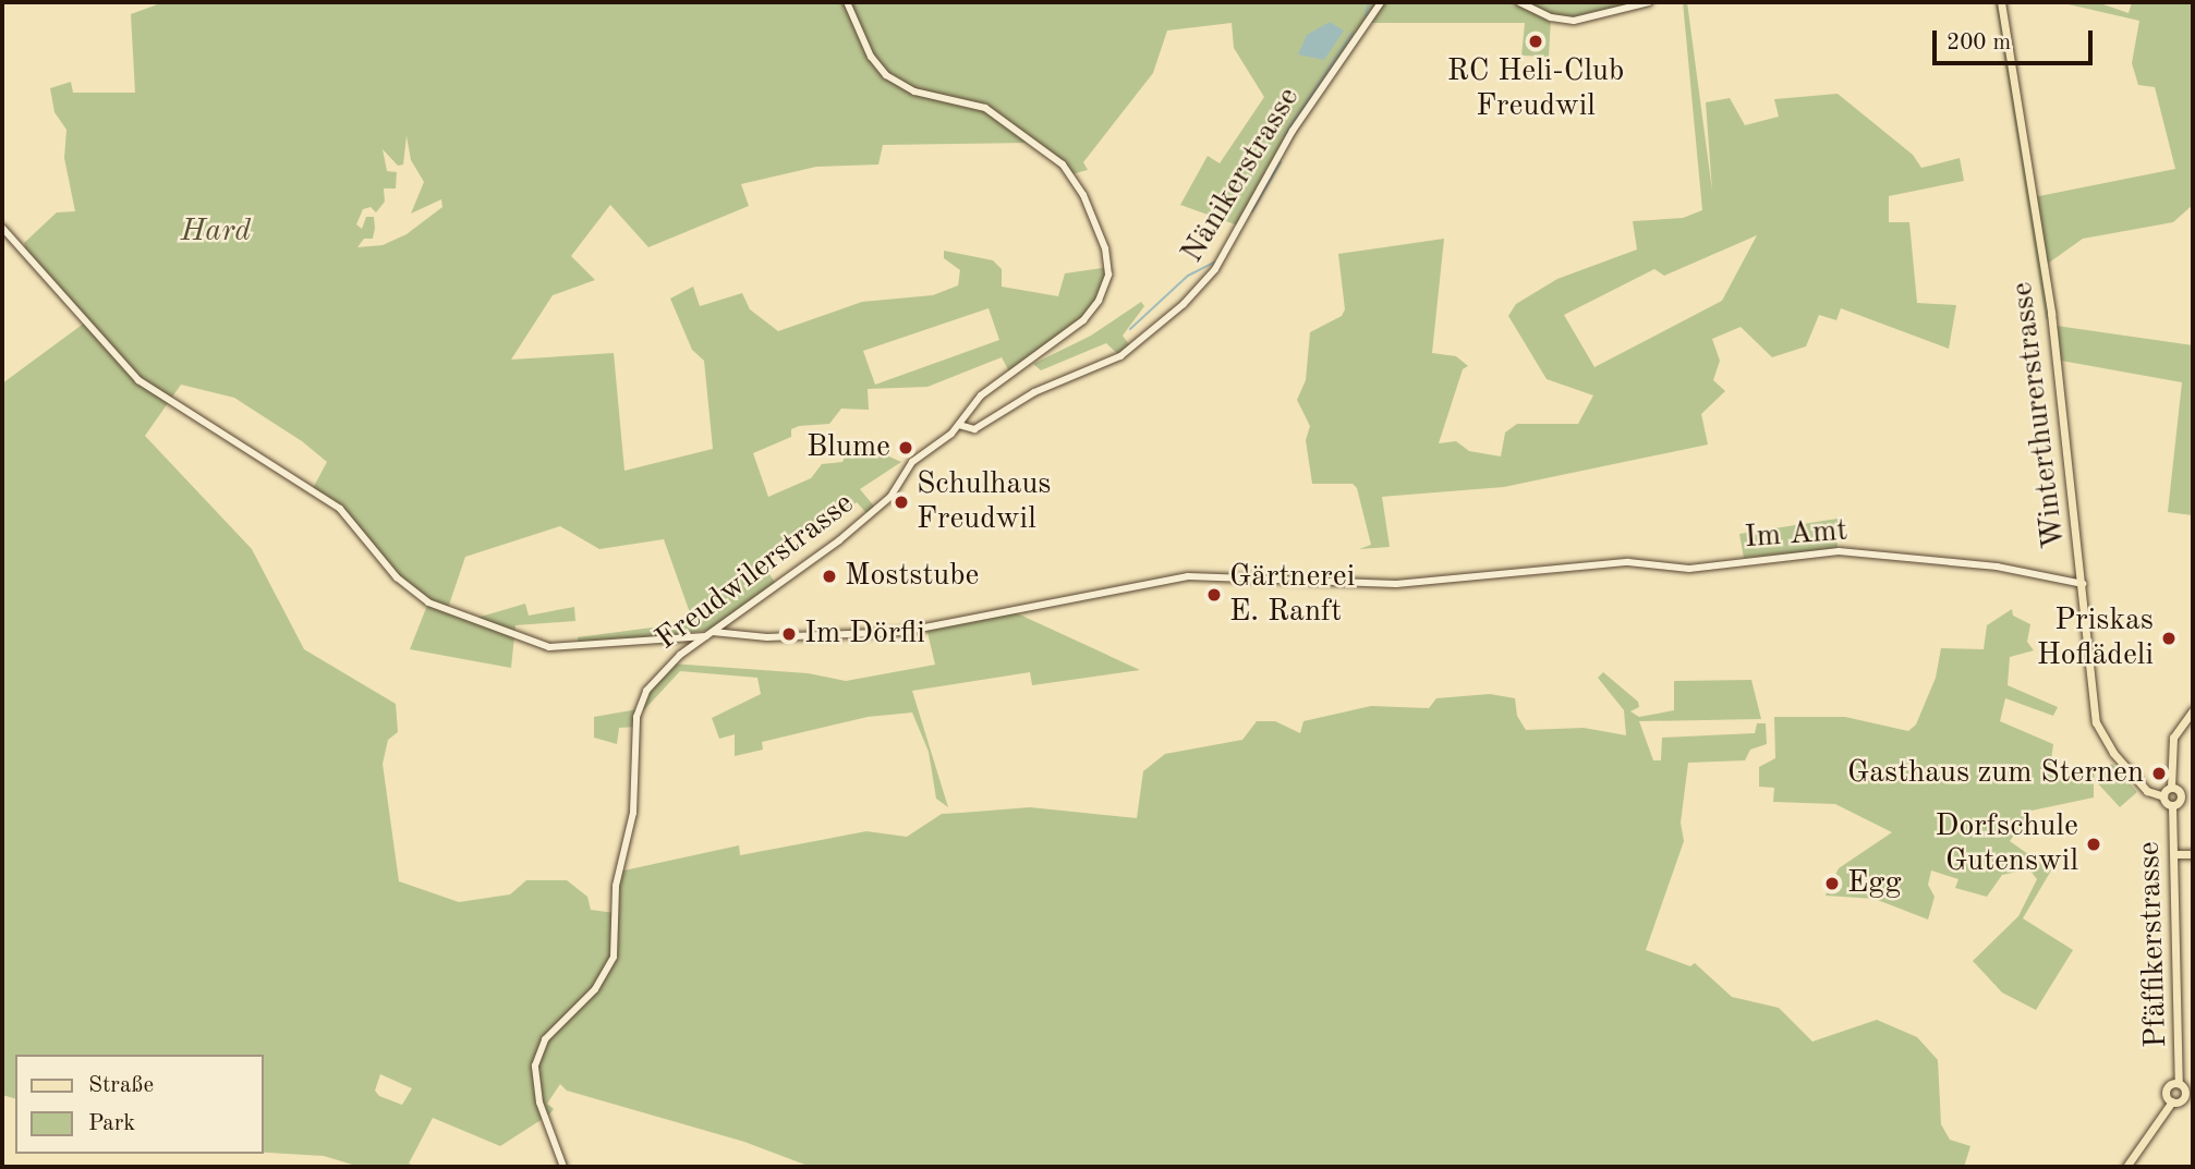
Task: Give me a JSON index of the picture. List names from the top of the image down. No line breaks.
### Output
{"streets":{"main road":["Winterthurerstrasse","Pfäffikerstrasse"],"street":["Nänikerstrasse","Im Amt","Freudwilerstrasse"]},"crossings":[["Nänikerstrasse","Freudwilerstrasse"],["Winterthurerstrasse","Im Amt"],["Winterthurerstrasse","Pfäffikerstrasse"],["Im Amt","Freudwilerstrasse"]],"parks":["Hard"],"places":["RC Heli-Club Freudwil","Blume","Schulhaus Freudwil","Moststube","Gärtnerei E. Ranft","Im Dörfli","Priskas Hoflädeli","Gasthaus zum Sternen","Dorfschule Gutenswil","Egg"],"legend":["Straße","Park"],"scale_bar":"200 m"}
